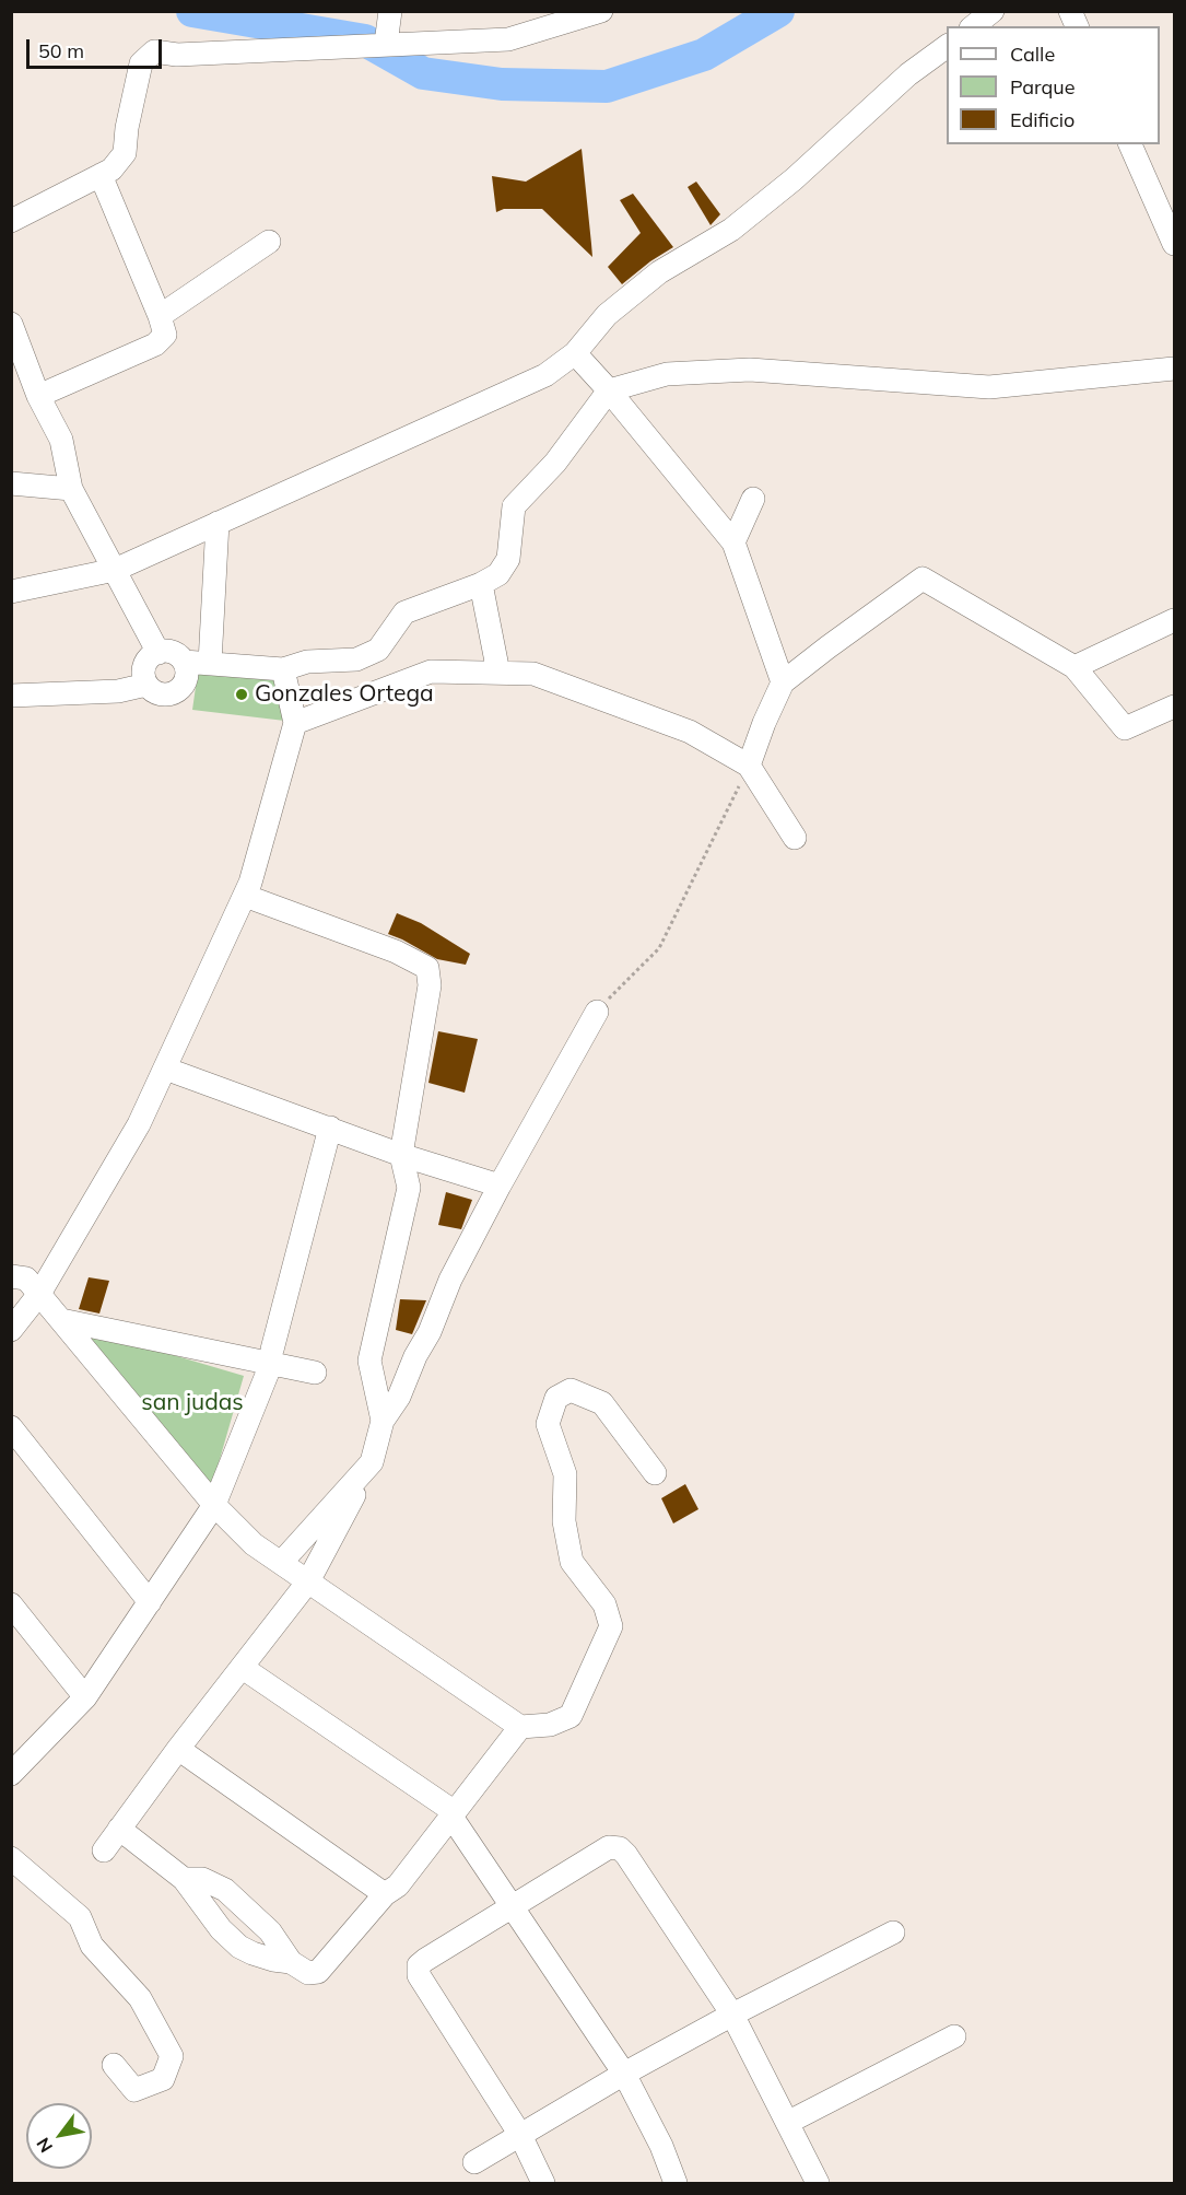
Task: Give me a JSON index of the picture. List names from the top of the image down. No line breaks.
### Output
{"parks":["san judas"],"places":["Gonzales Ortega"],"legend":["Calle","Parque","Edificio"],"scale_bar":"50 m","north":"bottom left"}
